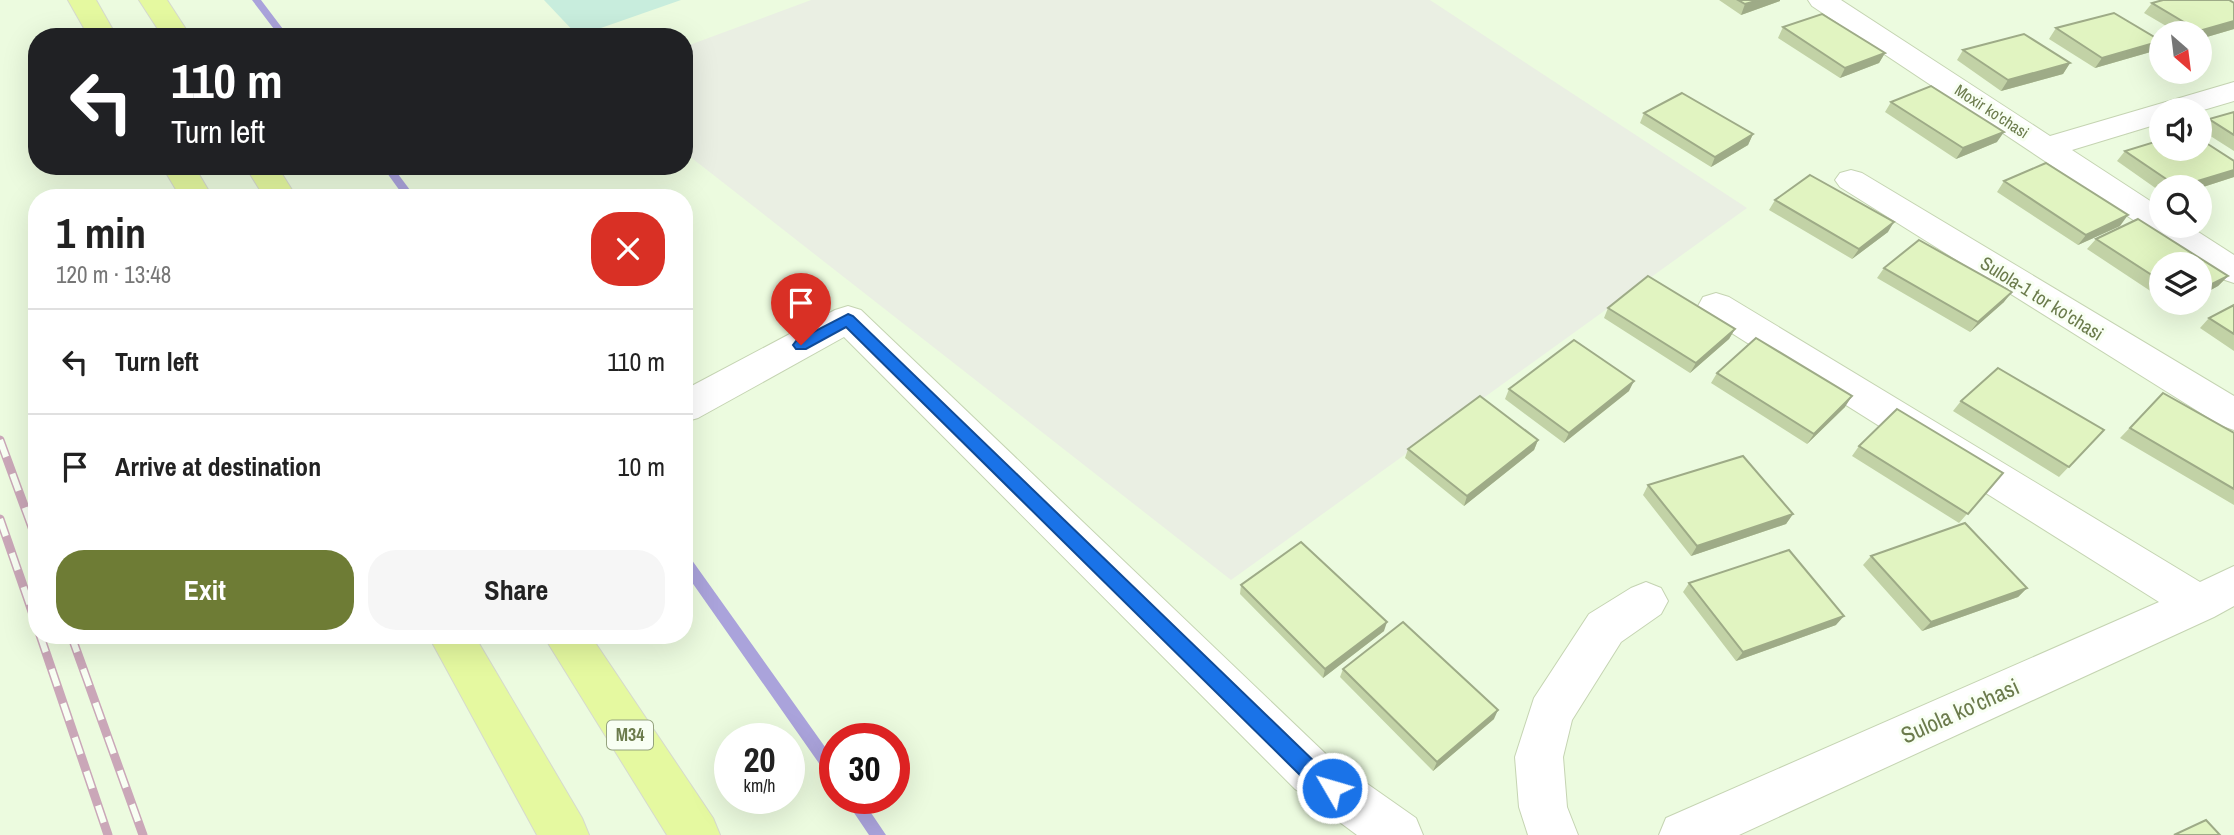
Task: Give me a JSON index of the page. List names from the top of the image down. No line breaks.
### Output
{"streets":{"highway":["M34"],"street":["Moxir ko'chasi","Sulola-1 tor ko'chasi","Sulola ko'chasi"]},"north":"bottom right","page":{"turn":["110 m","Turn left"],"heading":["1 min","120 m · 13:48"],"list":[{"name":"Turn left","value":"110 m"},{"name":"Arrive at destination","value":"10 m"}],"buttons":["Exit","Share"],"speed":"20 km/h","limit":"30"}}
